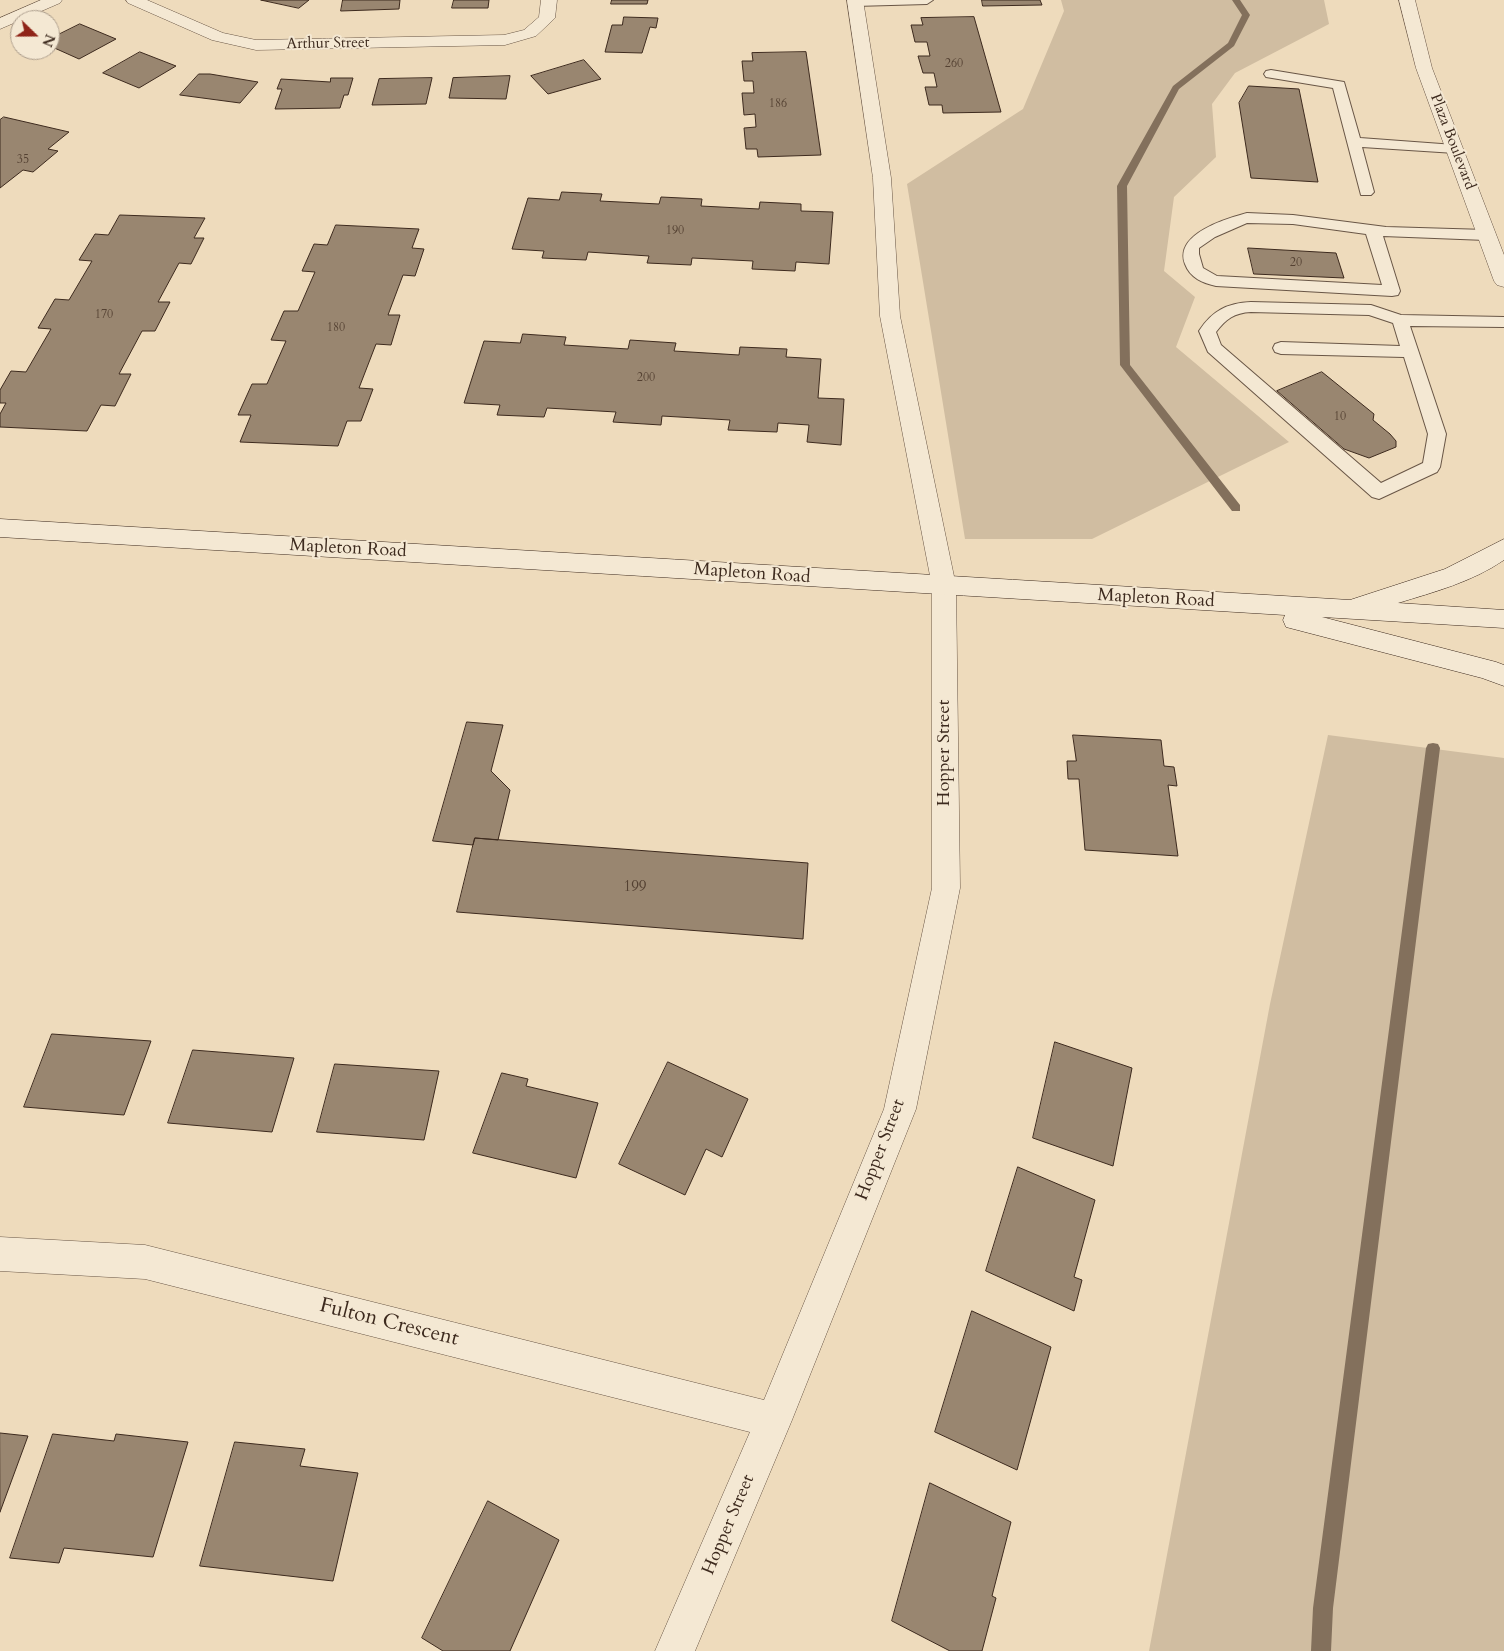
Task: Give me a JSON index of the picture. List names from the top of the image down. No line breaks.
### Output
{"streets":{"street":["Arthur Street","Plaza Boulevard","Mapleton Road","Hopper Street","Fulton Crescent"]},"crossings":[["Mapleton Road","Hopper Street"],["Hopper Street","Fulton Crescent"]],"house_numbers":["260","186","35","190","20","170","180","200","10","199"],"north":"right"}
